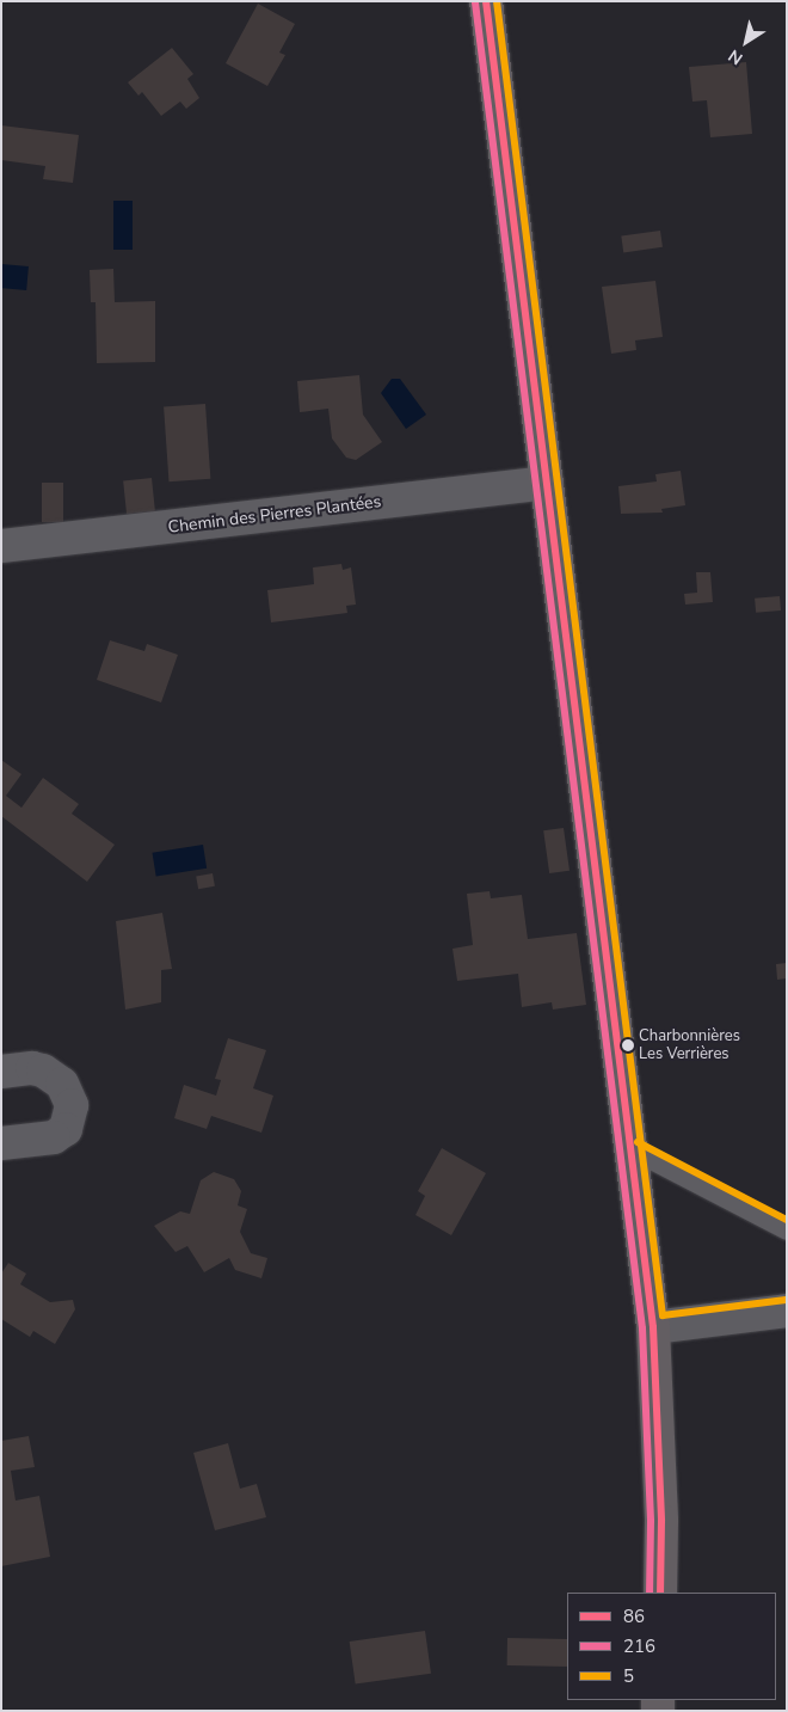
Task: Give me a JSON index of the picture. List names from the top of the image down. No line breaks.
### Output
{"streets":{"street":["Chemin des Pierres Plantées"]},"places":["Charbonnières Les Verrières"],"lines":["transit line 86","transit line 5","transit line 216"],"legend":["86","216","5"],"north":"bottom left"}
